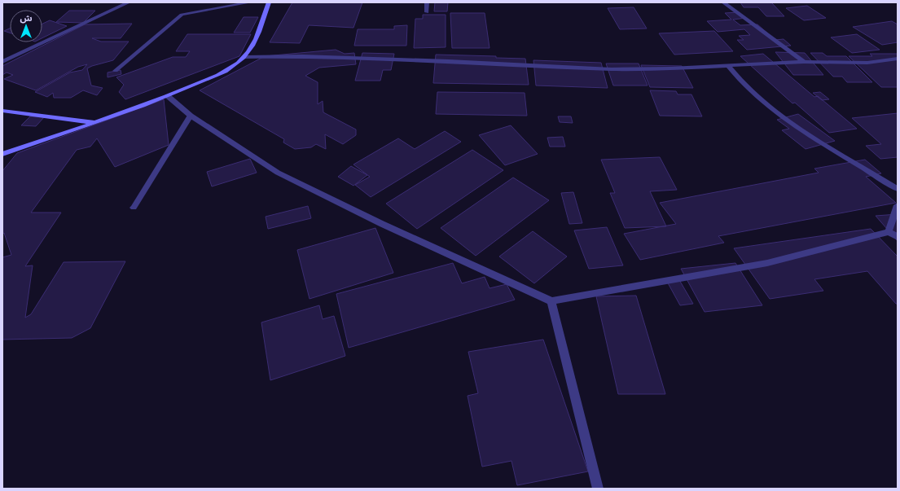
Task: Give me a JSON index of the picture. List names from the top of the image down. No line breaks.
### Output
{"north":"top"}
